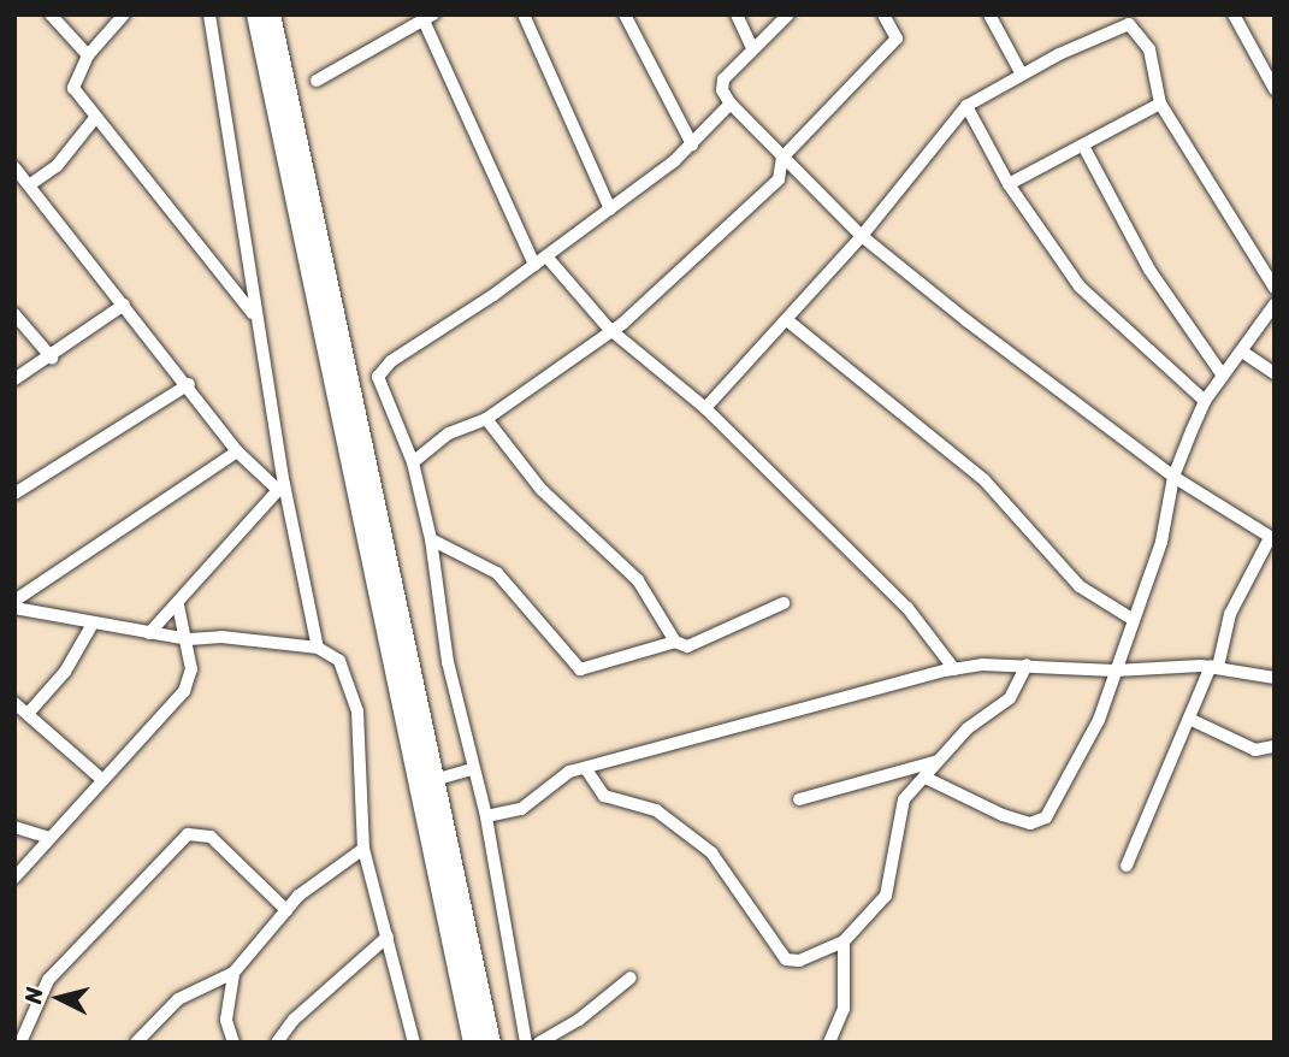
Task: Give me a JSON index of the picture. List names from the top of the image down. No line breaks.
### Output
{"north":"left"}
